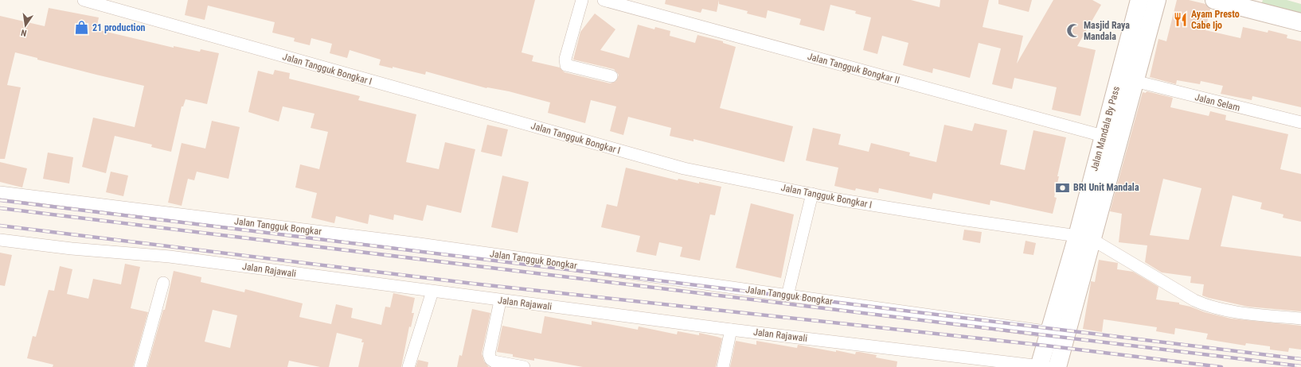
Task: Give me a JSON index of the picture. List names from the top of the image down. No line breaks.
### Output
{"streets":{"street":["Jalan Tangguk Bongkar II","Jalan Tangguk Bongkar I","Jalan Selam","Jalan Mandala By Pass","Jalan Tangguk Bongkar","Jalan Rajawali"]},"crossings":[["Jalan Tangguk Bongkar II","Jalan Mandala By Pass"],["Jalan Tangguk Bongkar I","Jalan Mandala By Pass"],["Jalan Selam","Jalan Mandala By Pass"],["Jalan Mandala By Pass","Jalan Tangguk Bongkar"],["Jalan Mandala By Pass","Jalan Rajawali"]],"places":{"restaurant":["Ayam Presto Cabe Ijo"],"shop":["21 production"],"mosque":["Masjid Raya Mandala"],"bank":["BRI Unit Mandala"]},"north":"bottom"}
